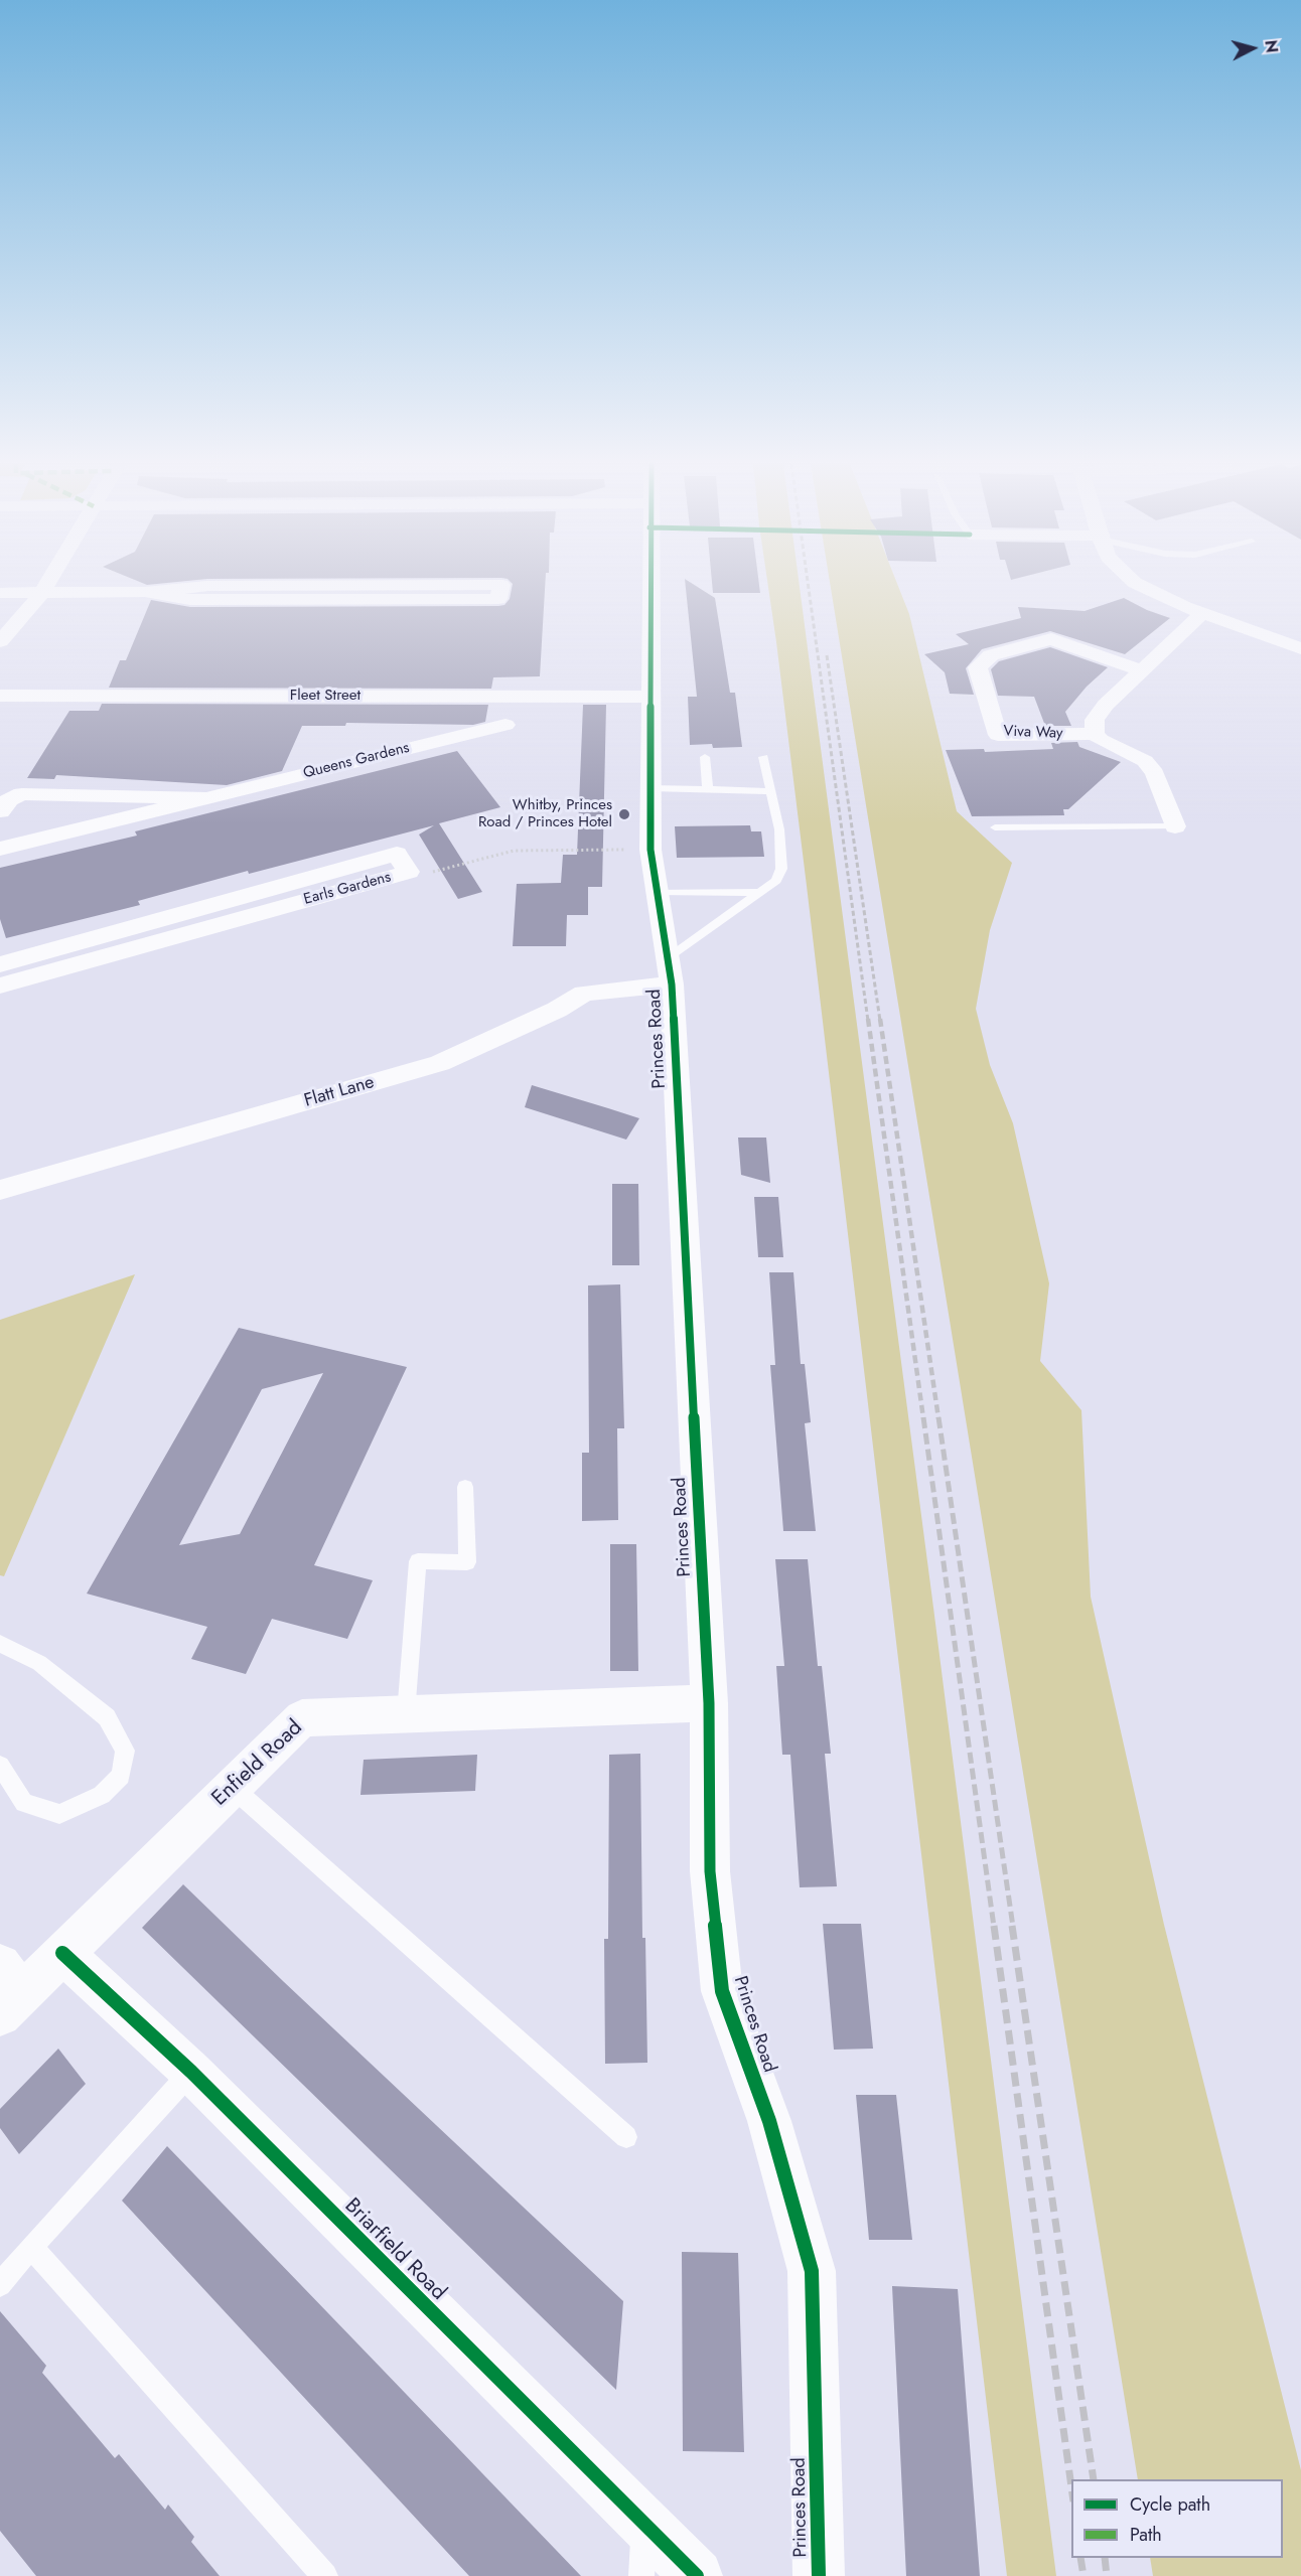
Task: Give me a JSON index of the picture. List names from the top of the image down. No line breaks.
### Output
{"streets":{"street":["Fleet Street","Viva Way","Queens Gardens","Earls Gardens","Princes Road","Flatt Lane","Enfield Road","Briarfield Road"]},"crossings":[["Fleet Street","Princes Road"],["Princes Road","Flatt Lane"],["Princes Road","Enfield Road"],["Enfield Road","Briarfield Road"]],"places":["Whitby, Princes Road / Princes Hotel"],"legend":["Cycle path","Path"],"north":"right"}
